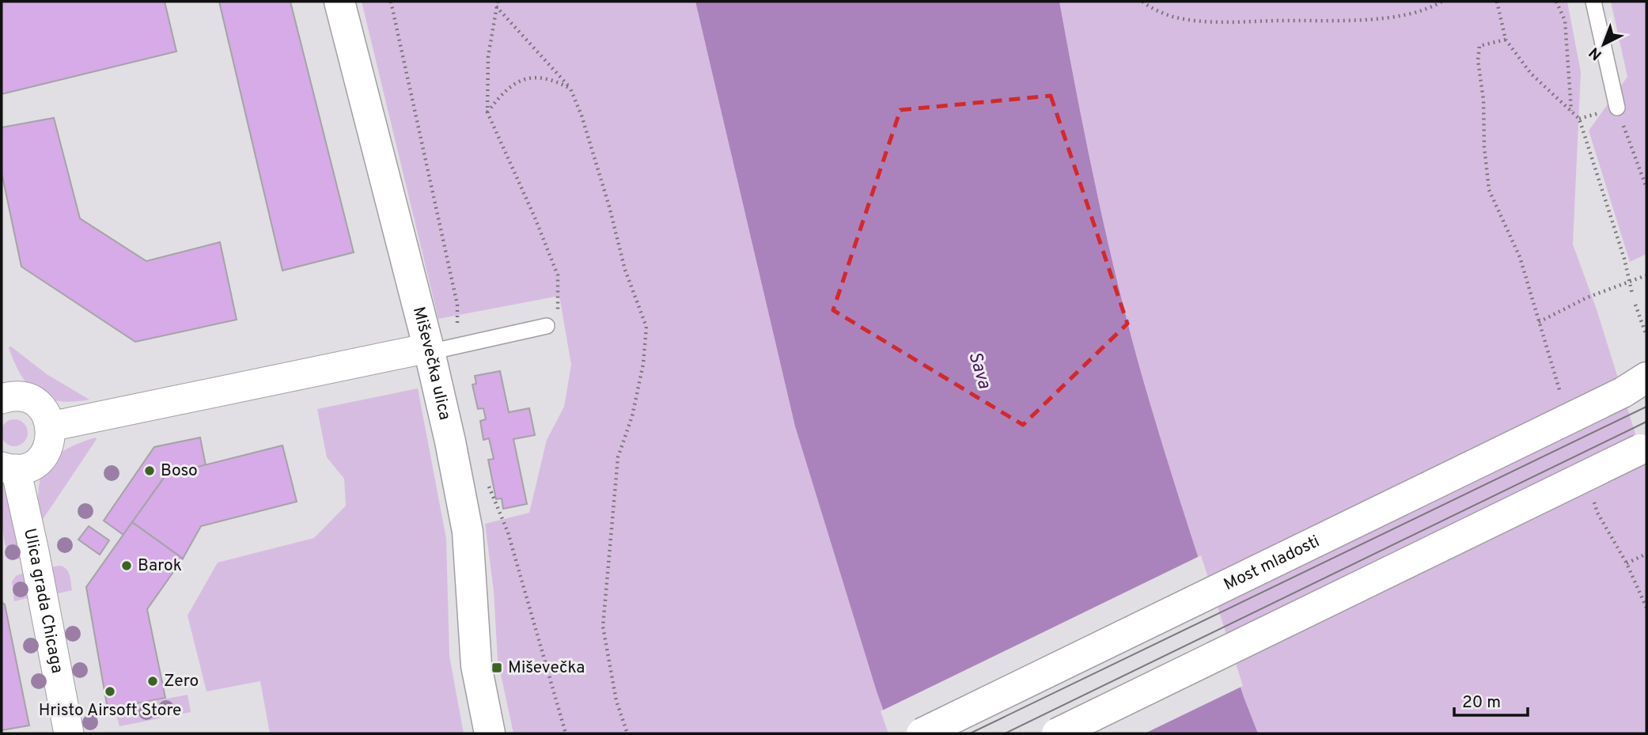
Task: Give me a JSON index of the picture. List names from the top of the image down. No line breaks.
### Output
{"streets":{"main road":["Miševečka ulica","Most mladosti"],"street":["Ulica grada Chicaga"]},"water":["Sava"],"places":{"other":["Boso","Barok","Zero","Hristo Airsoft Store"],"transit":["Miševečka"]},"scale_bar":"20 m","north":"bottom left"}
